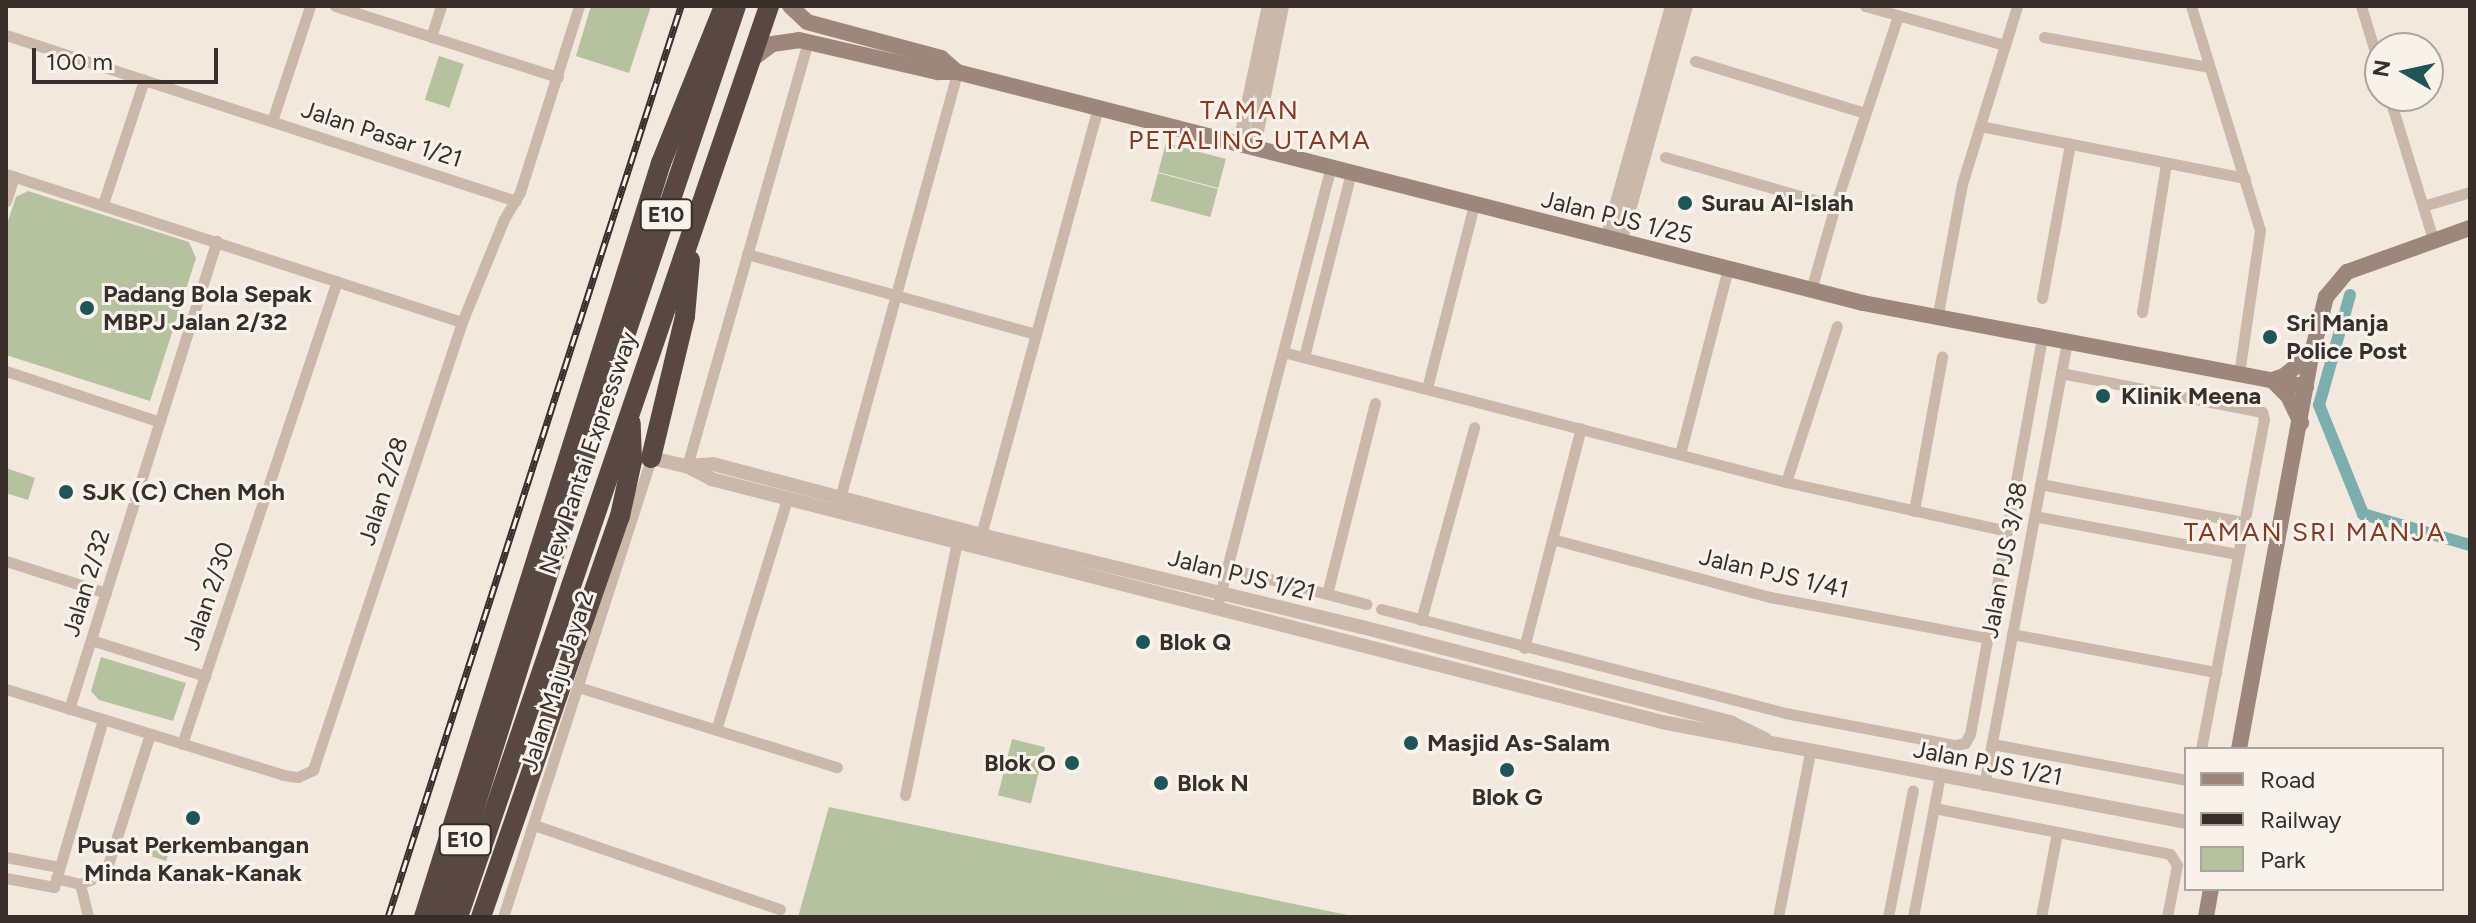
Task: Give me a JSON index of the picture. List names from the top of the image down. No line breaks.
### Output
{"streets":{"highway":["E10","New Pantai Expressway"],"main road":["Jalan PJS 1/25"],"street":["Jalan Pasar 1/21","Jalan 2/28","Jalan PJS 3/38","Jalan PJS 1/41","Jalan PJS 1/21","Jalan 2/32","Jalan 2/30","Jalan Maju Jaya 2"]},"crossings":[["Jalan Pasar 1/21","Jalan 2/28"],["Jalan PJS 1/25","New Pantai Expressway"],["Jalan PJS 1/25","Jalan PJS 3/38"],["Jalan 2/28","Jalan 2/30"],["Jalan PJS 3/38","Jalan PJS 1/41"],["Jalan PJS 3/38","Jalan PJS 1/21"],["Jalan PJS 1/21","Jalan Maju Jaya 2"]],"districts":["TAMAN PETALING UTAMA","TAMAN SRI MANJA"],"places":["Surau Al-Islah","Padang Bola Sepak MBPJ Jalan 2/32","Sri Manja Police Post","Klinik Meena","SJK (C) Chen Moh","Blok Q","Masjid As-Salam","Blok O","Blok G","Blok N","Pusat Perkembangan Minda Kanak-Kanak"],"legend":["Road","Railway","Park"],"scale_bar":"100 m","north":"left"}
